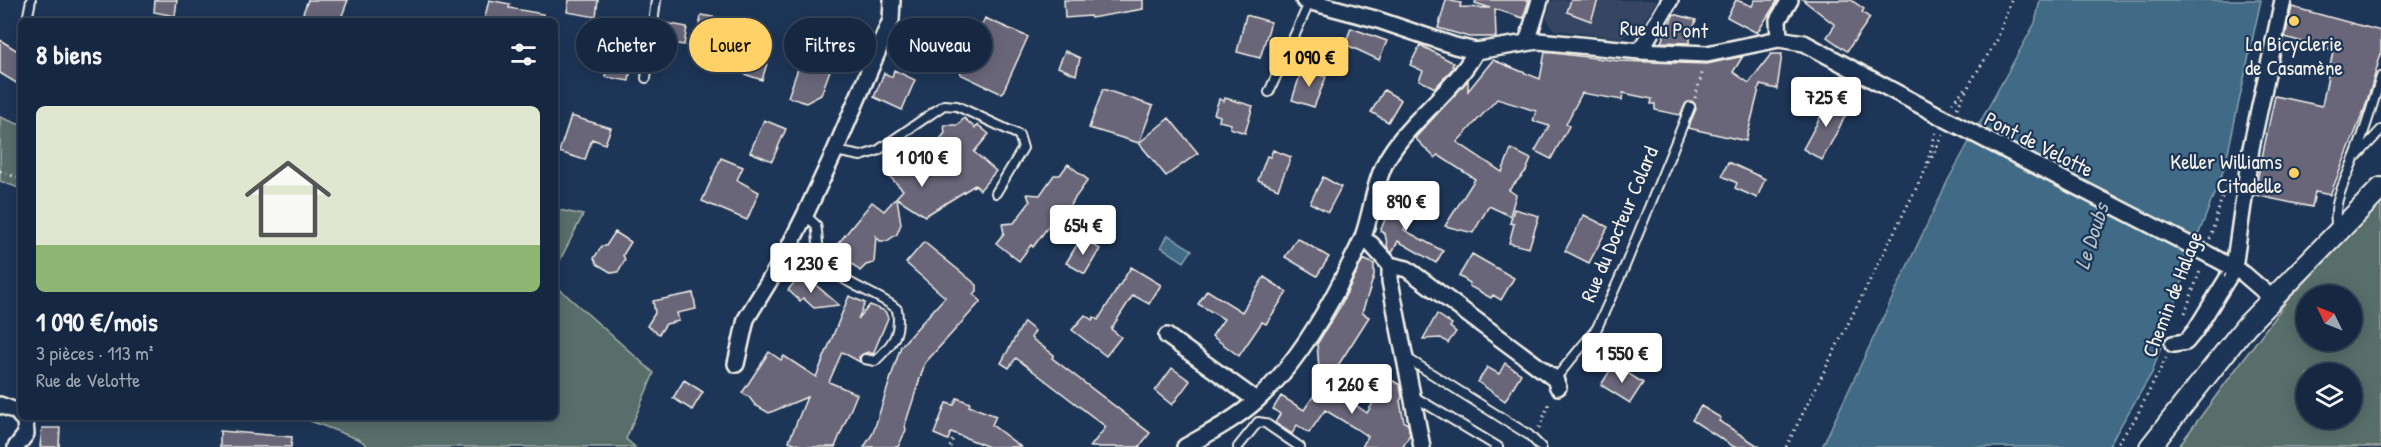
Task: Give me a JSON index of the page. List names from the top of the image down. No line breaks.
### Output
{"streets":{"street":["Rue du Pont","Pont de Velotte"],"lane":["Rue du Docteur Colard"],"path":["Chemin de Halage"]},"crossings":[["Rue du Pont","Pont de Velotte"],["Pont de Velotte","Chemin de Halage"]],"water":["Le Doubs"],"places":["La Bicyclerie de Casamène","Keller Williams Citadelle"],"north":"top left","page":{"chip":["Acheter","Louer","Filtres","Nouveau"],"heading":"8 biens","price":["1 090 €","725 €","1 010 €","890 €","654 €","1 230 €","1 550 €","1 260 €"],"list":[{"name":"1 090 €/mois","note":"3 pièces · 113 m² · Rue de Velotte"}]}}
